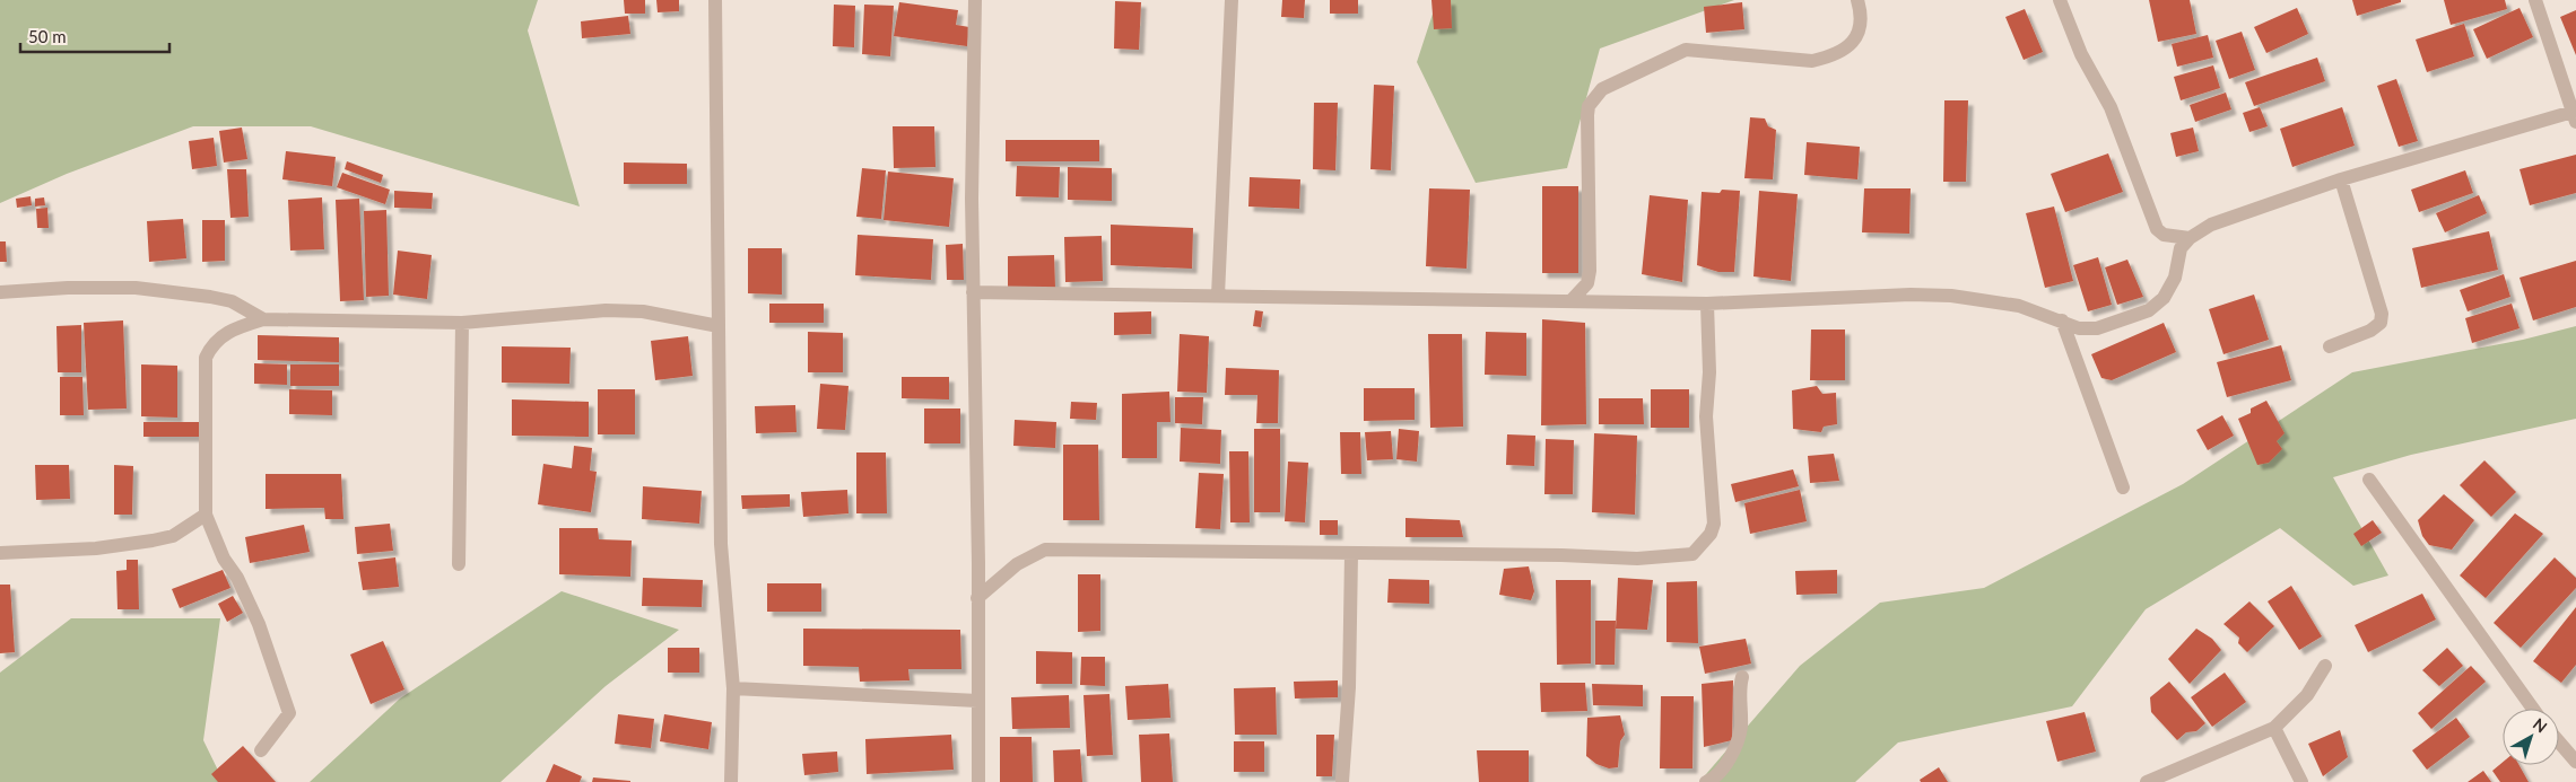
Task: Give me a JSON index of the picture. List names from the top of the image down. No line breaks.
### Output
{"scale_bar":"50 m","north":"top right"}
